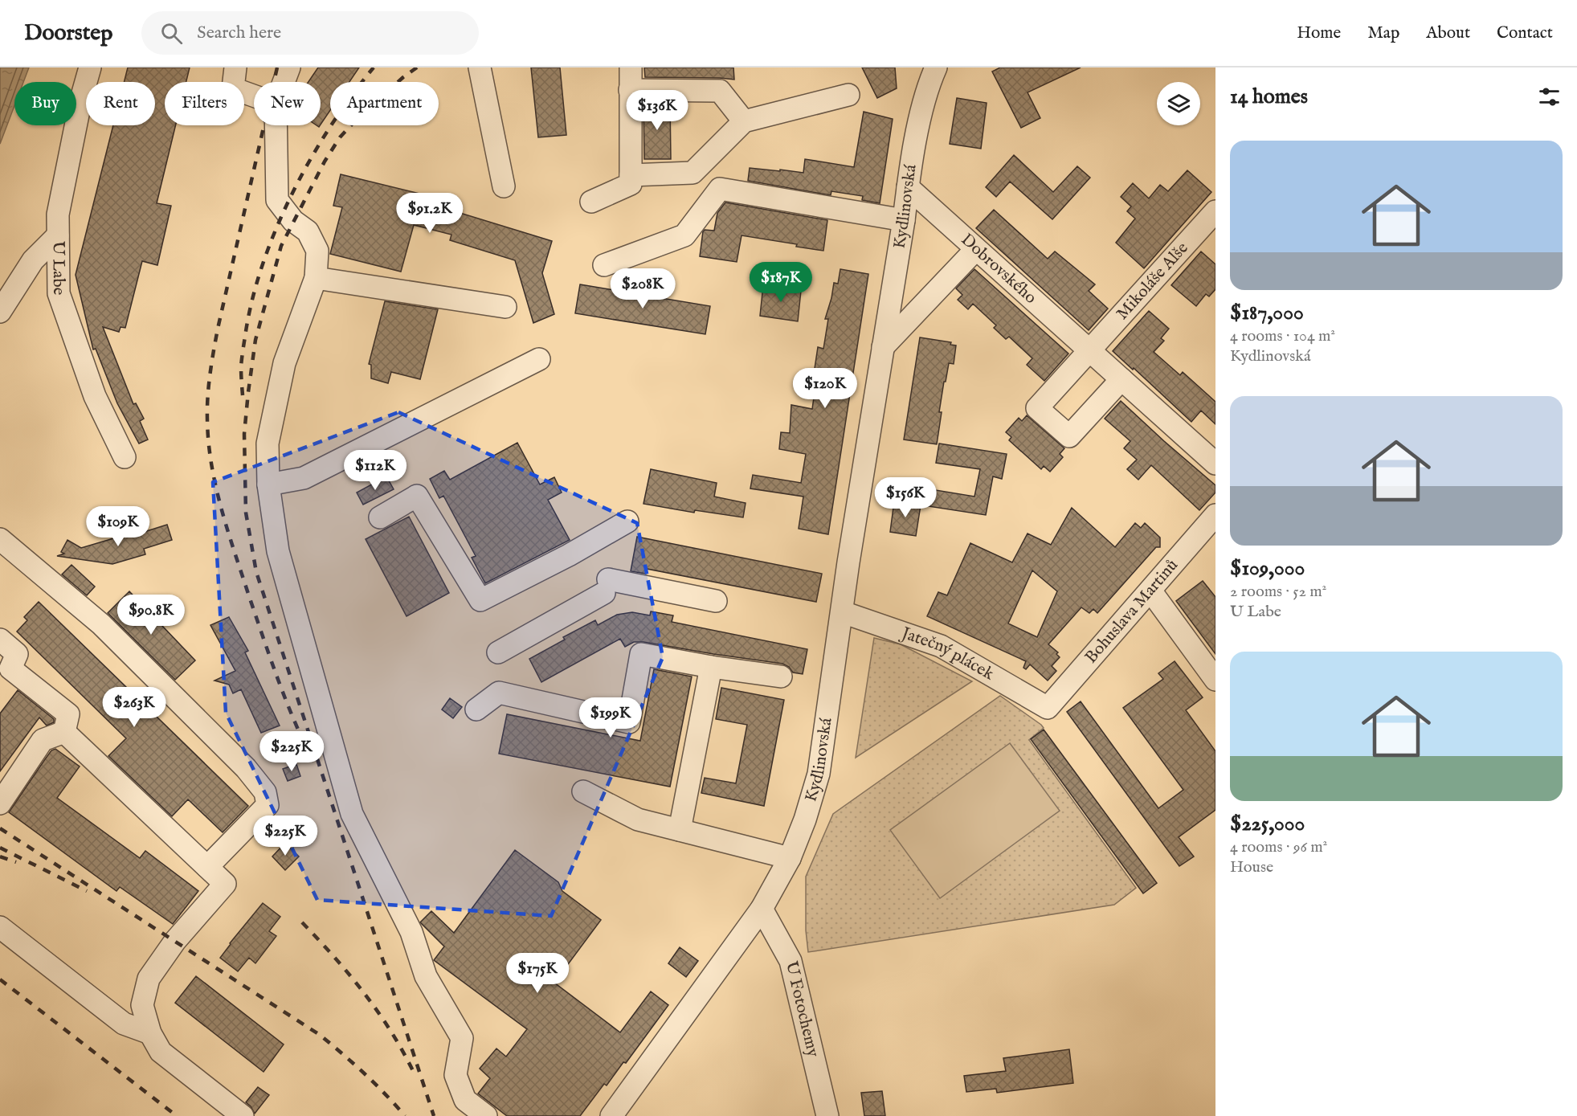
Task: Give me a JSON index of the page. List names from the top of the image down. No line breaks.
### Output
{"streets":{"street":["Kydlinovská","U Labe","Dobrovského","Mikoláše Alše","Bohuslava Martinů","Jatečný plácek","U Fotochemy"]},"crossings":[["Kydlinovská","Dobrovského"],["Kydlinovská","Jatečný plácek"],["Kydlinovská","U Fotochemy"],["Dobrovského","Mikoláše Alše"],["Bohuslava Martinů","Jatečný plácek"]],"page":{"header":"Doorstep","search":"Search here","nav":["Home","Map","About","Contact"],"heading":"14 homes","chip":["Buy","Rent","Filters","New","Apartment"],"price":["$136K","$91.2K","$187K","$208K","$120K","$112K","$156K","$109K","$90.8K","$263K","$199K","$225K","$225K","$175K"],"list":[{"name":"$187,000","note":"4 rooms · 104 m² · Kydlinovská"},{"name":"$109,000","note":"2 rooms · 52 m² · U Labe"},{"name":"$225,000","note":"4 rooms · 96 m² · House"}]}}
